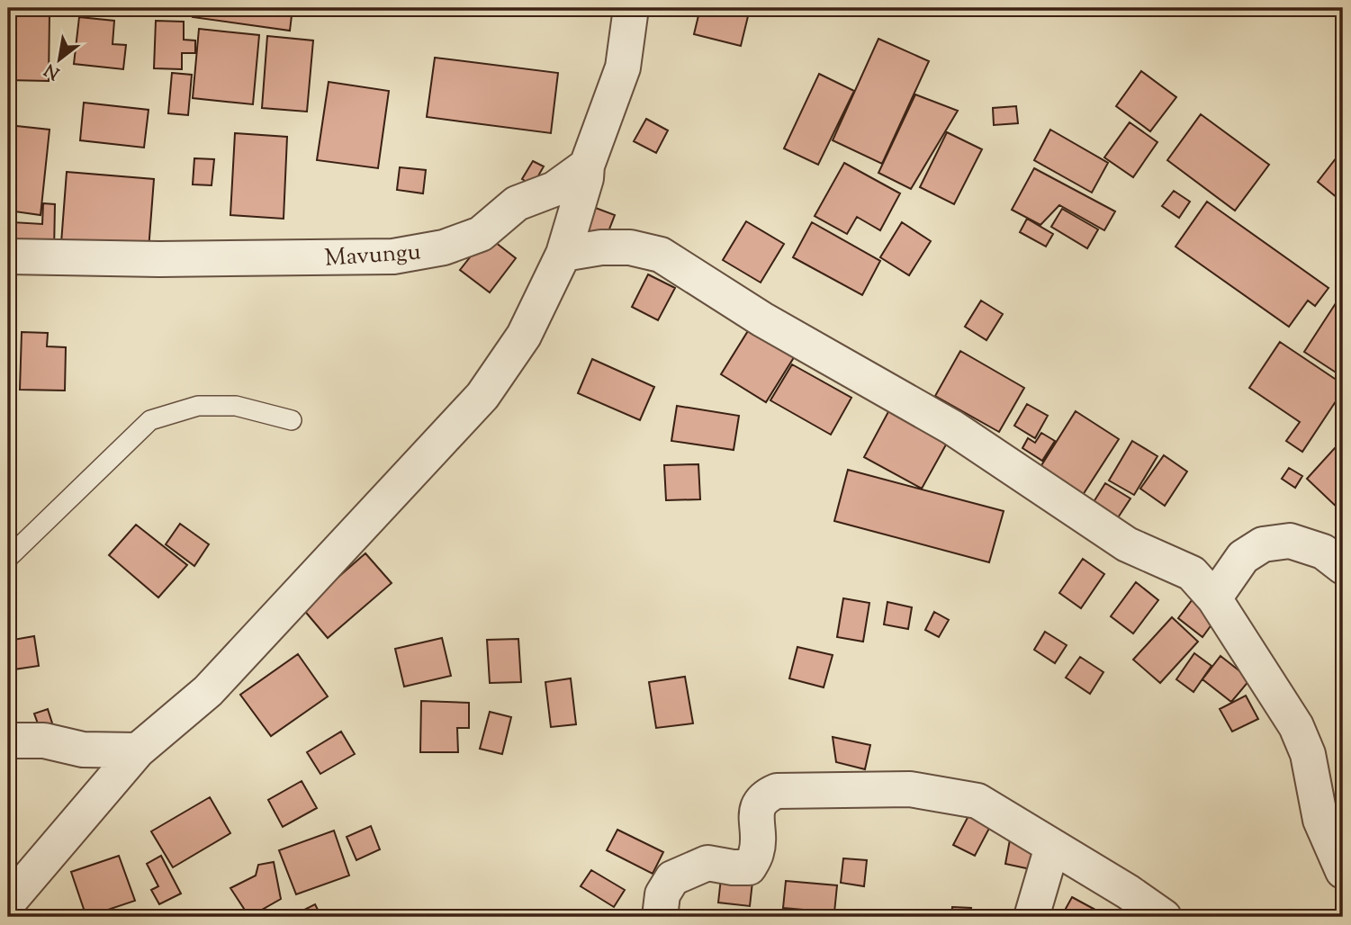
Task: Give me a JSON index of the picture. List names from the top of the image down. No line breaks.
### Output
{"streets":{"street":["Mavungu"]},"north":"bottom left"}
